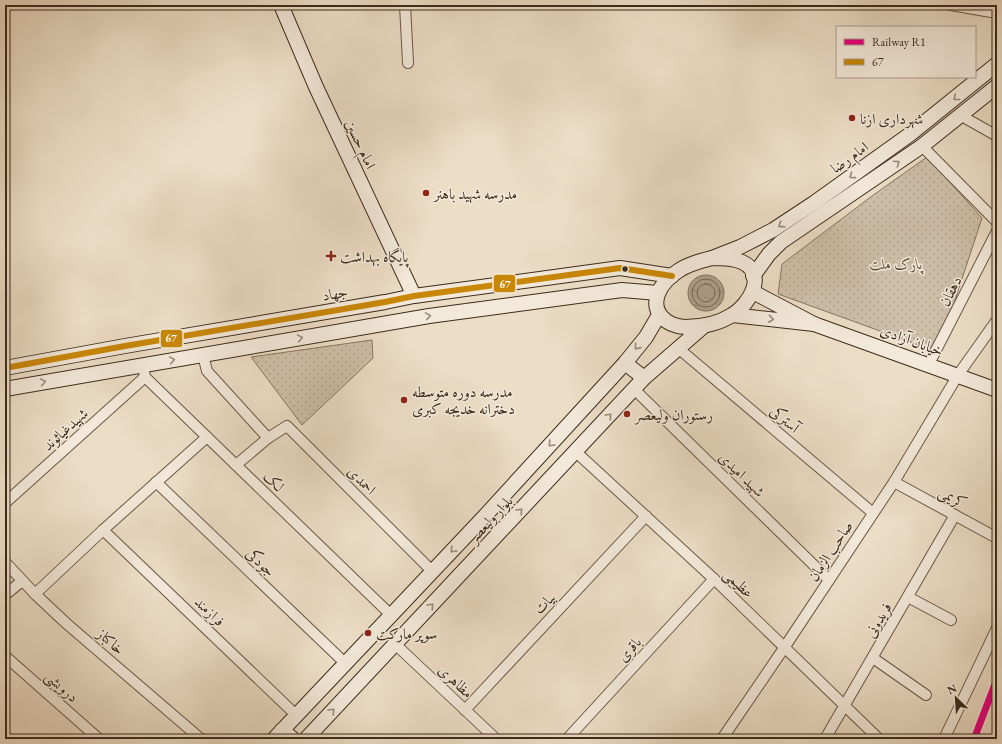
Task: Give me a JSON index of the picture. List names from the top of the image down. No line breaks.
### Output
{"streets":{"main road":["امام حسین","امام رضا","جهاد","خیابان آزادی","بلوار ولیعصر"],"street":["دهقان","آسترکی","شهید‌غیاثوند","شهید امیدی","احمدی","لک","کریمی","صاحب الزمان","جودکی","عظیمی","بیات","فرازمند","فریدونی","خاکباز","باقری","مظاهری","درویشی"]},"crossings":[["امام حسین","جهاد"],["امام رضا","جهاد"],["امام رضا","بلوار ولیعصر"],["دهقان","خیابان آزادی"],["جهاد","بلوار ولیعصر"],["خیابان آزادی","صاحب الزمان"],["آسترکی","بلوار ولیعصر"],["آسترکی","صاحب الزمان"],["شهید‌غیاثوند","لک"],["شهید امیدی","بلوار ولیعصر"],["شهید امیدی","صاحب الزمان"],["احمدی","لک"],["احمدی","بلوار ولیعصر"],["لک","بلوار ولیعصر"],["کریمی","صاحب الزمان"],["کریمی","فریدونی"],["بلوار ولیعصر","جودکی"],["بلوار ولیعصر","عظیمی"],["بلوار ولیعصر","فرازمند"],["بلوار ولیعصر","مظاهری"],["صاحب الزمان","عظیمی"],["عظیمی","بیات"],["عظیمی","فریدونی"],["عظیمی","باقری"],["بیات","مظاهری"]],"parks":["پارک ملت"],"places":{"other":["شهرداری ازنا","مدرسه شهید باهنر","مدرسه دوره متوسطه دخترانه خدیجه کبری","رستوران ولیعصر","سوپر مارکت"],"health":["پایگاه بهداشت"]},"lines":["transit line 67","rail line R1"],"legend":["Railway R1","67"],"north":"top left"}
